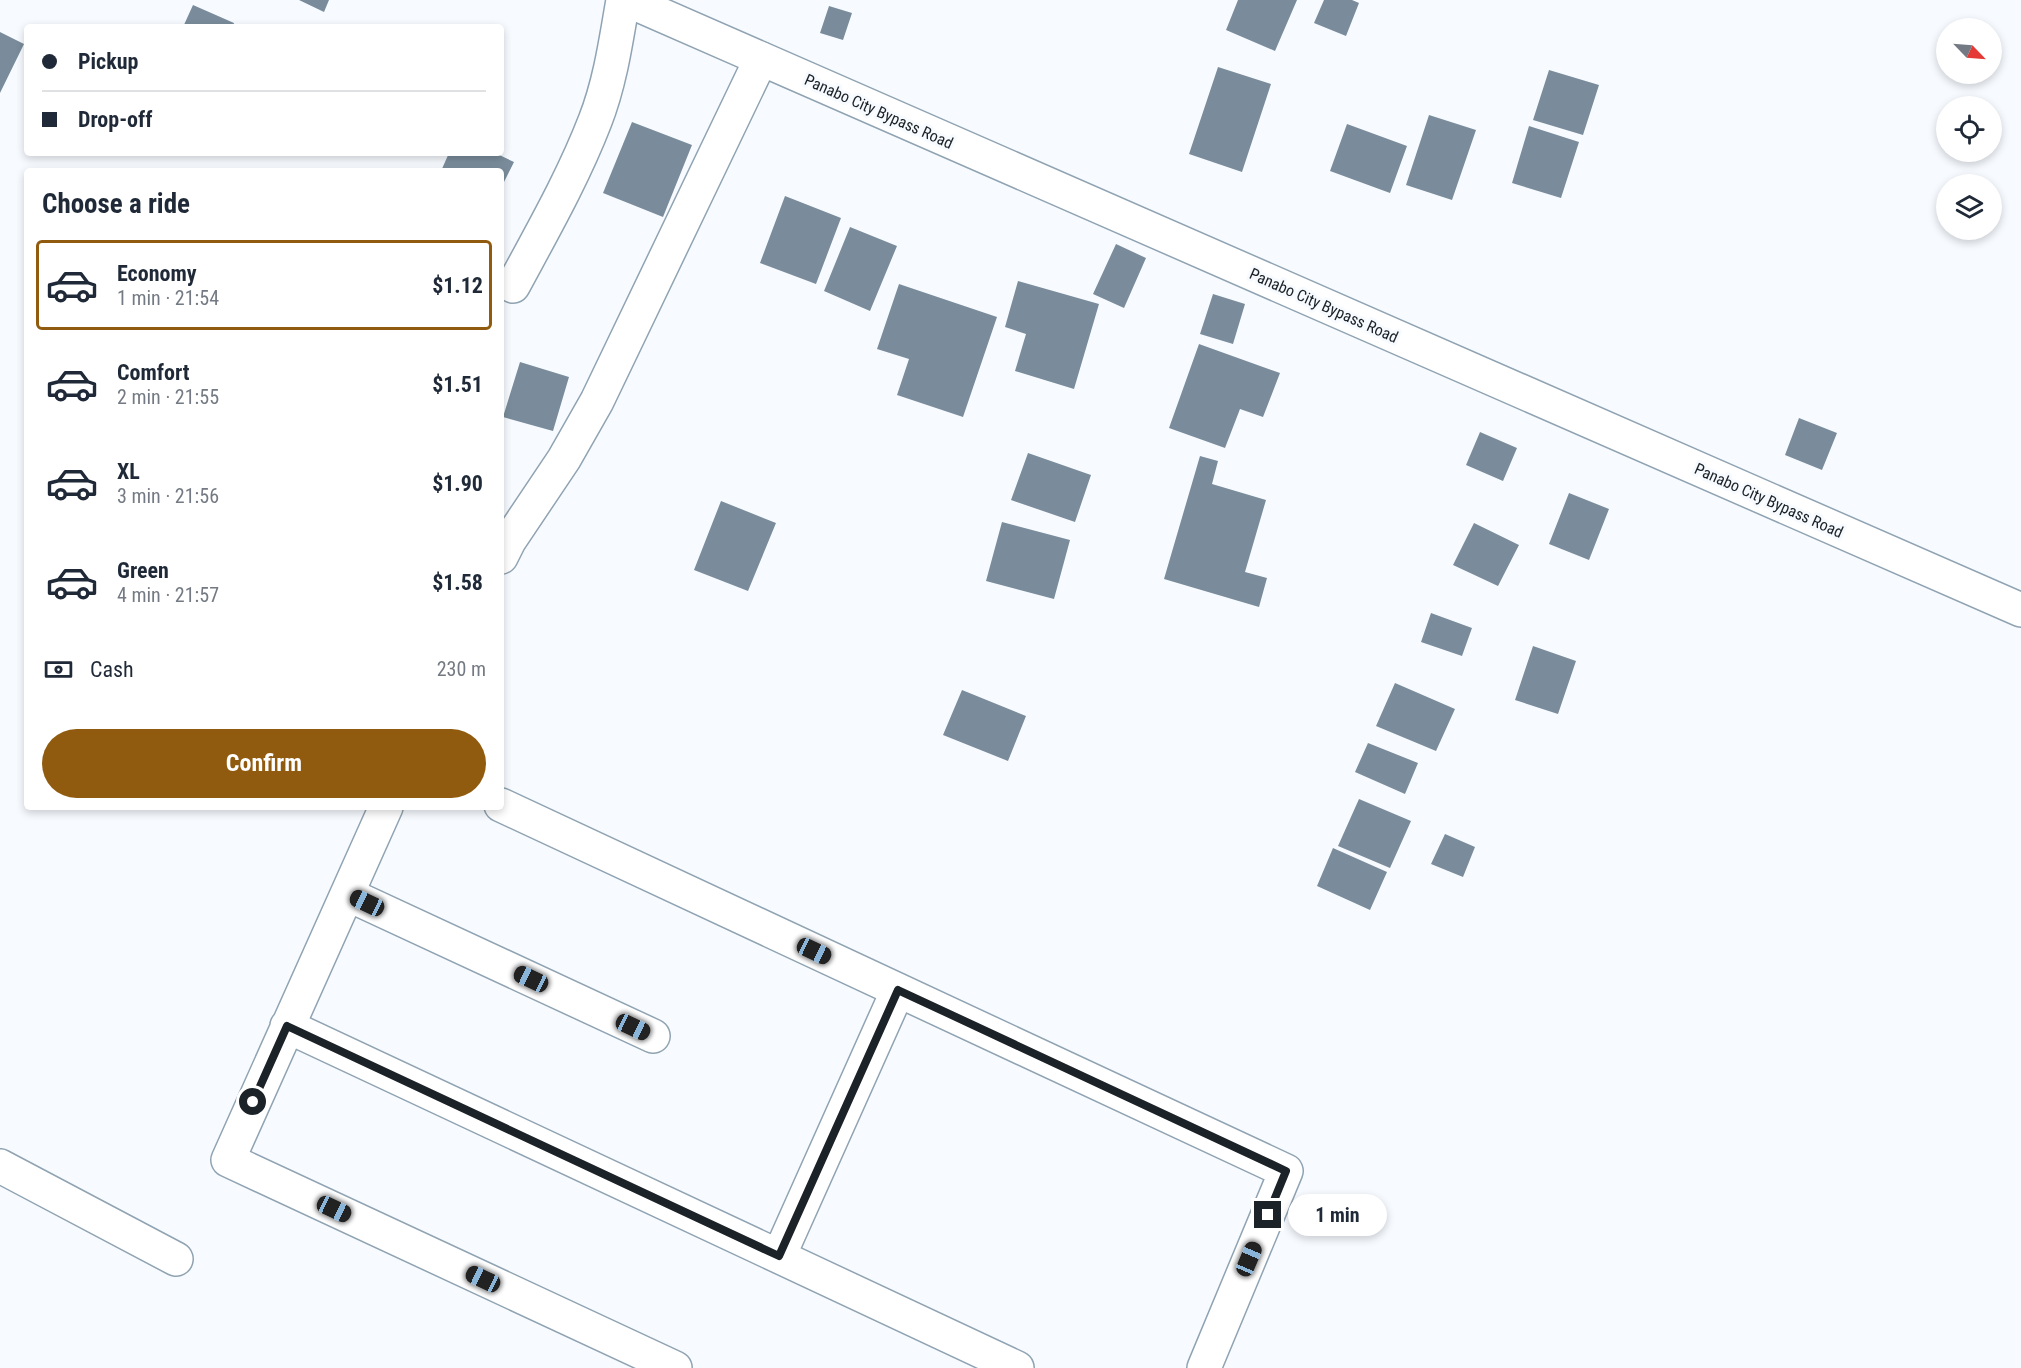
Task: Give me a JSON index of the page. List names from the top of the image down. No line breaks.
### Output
{"streets":{"street":["Panabo City Bypass Road"]},"north":"bottom right","page":{"banner":["Pickup","Drop-off"],"heading":"Choose a ride","list":[{"name":"Economy","note":"1 min · 21:54","value":"$1.12"},{"name":"Comfort","note":"2 min · 21:55","value":"$1.51"},{"name":"XL","note":"3 min · 21:56","value":"$1.90"},{"name":"Green","note":"4 min · 21:57","value":"$1.58"}],"pay":["Cash","230 m"],"buttons":"Confirm","bubble":"1 min"}}
